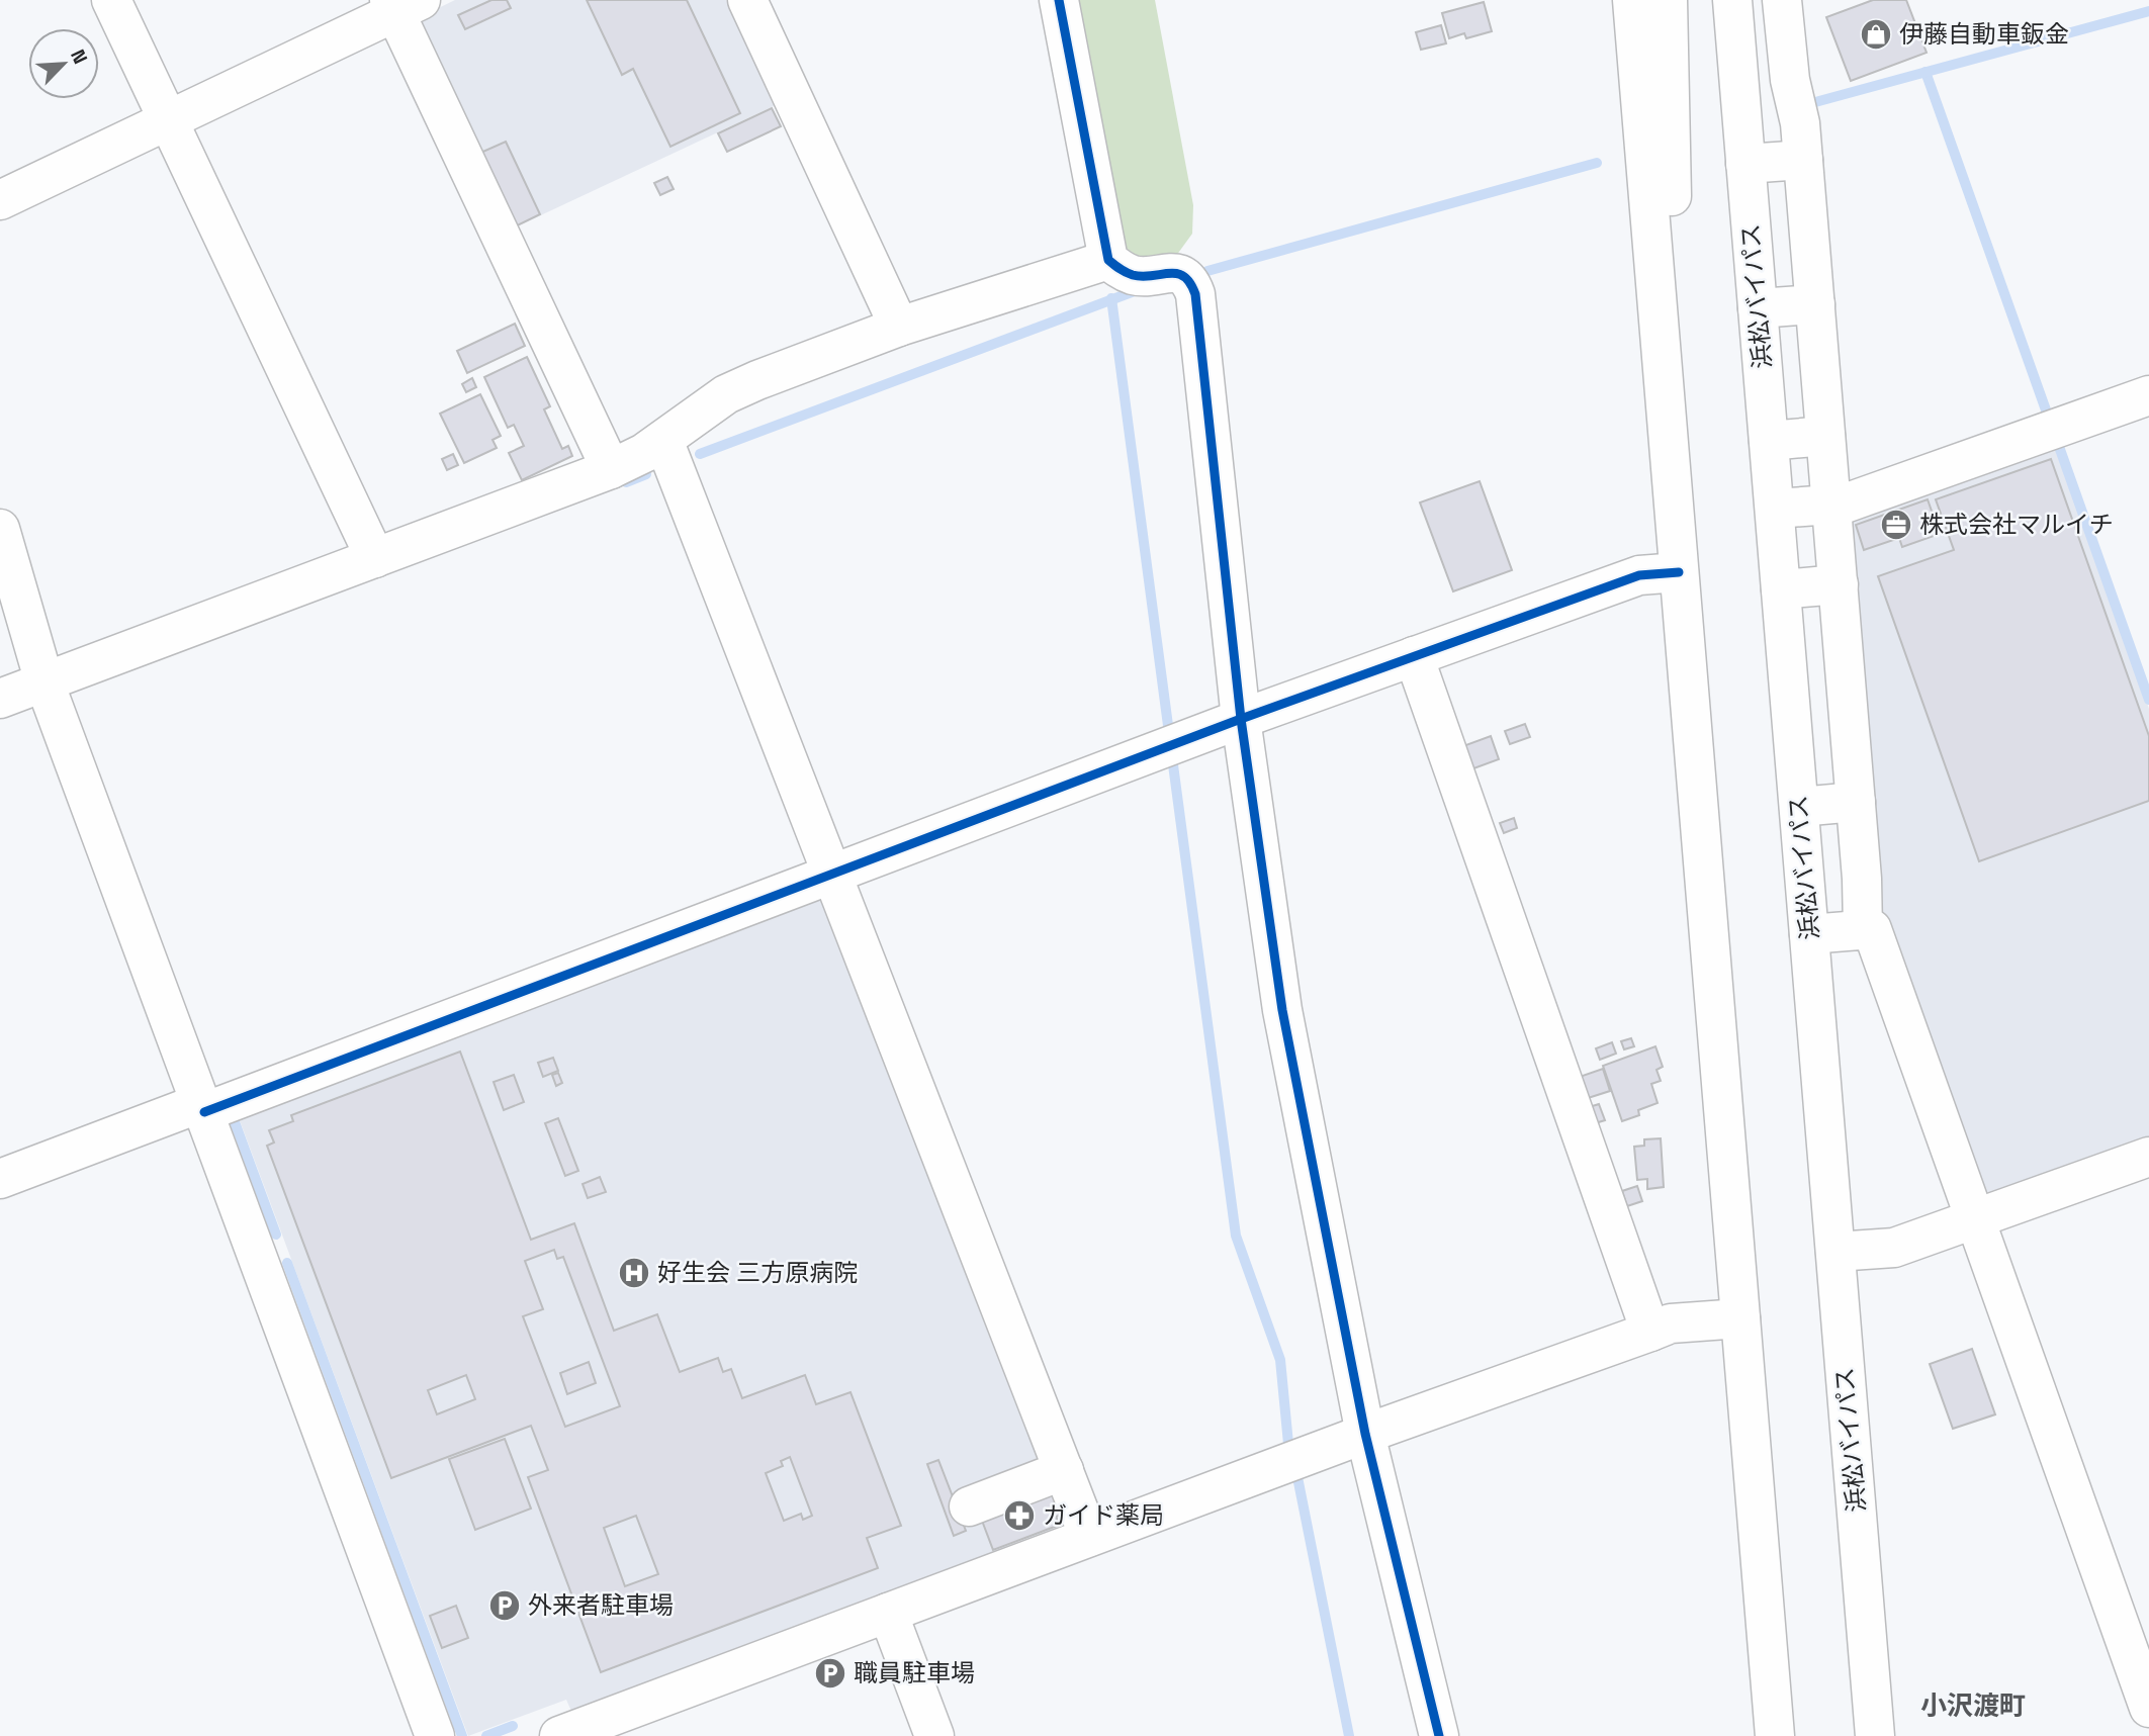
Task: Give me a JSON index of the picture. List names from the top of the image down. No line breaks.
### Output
{"streets":{"main road":["浜松バイパス"]},"districts":["小沢渡町"],"places":{"shop":["伊藤自動車鈑金"],"office":["株式会社マルイチ"],"hospital":["好生会 三方原病院"],"pharmacy":["ガイド薬局"],"parking":["外来者駐車場","職員駐車場"]},"north":"top right"}
